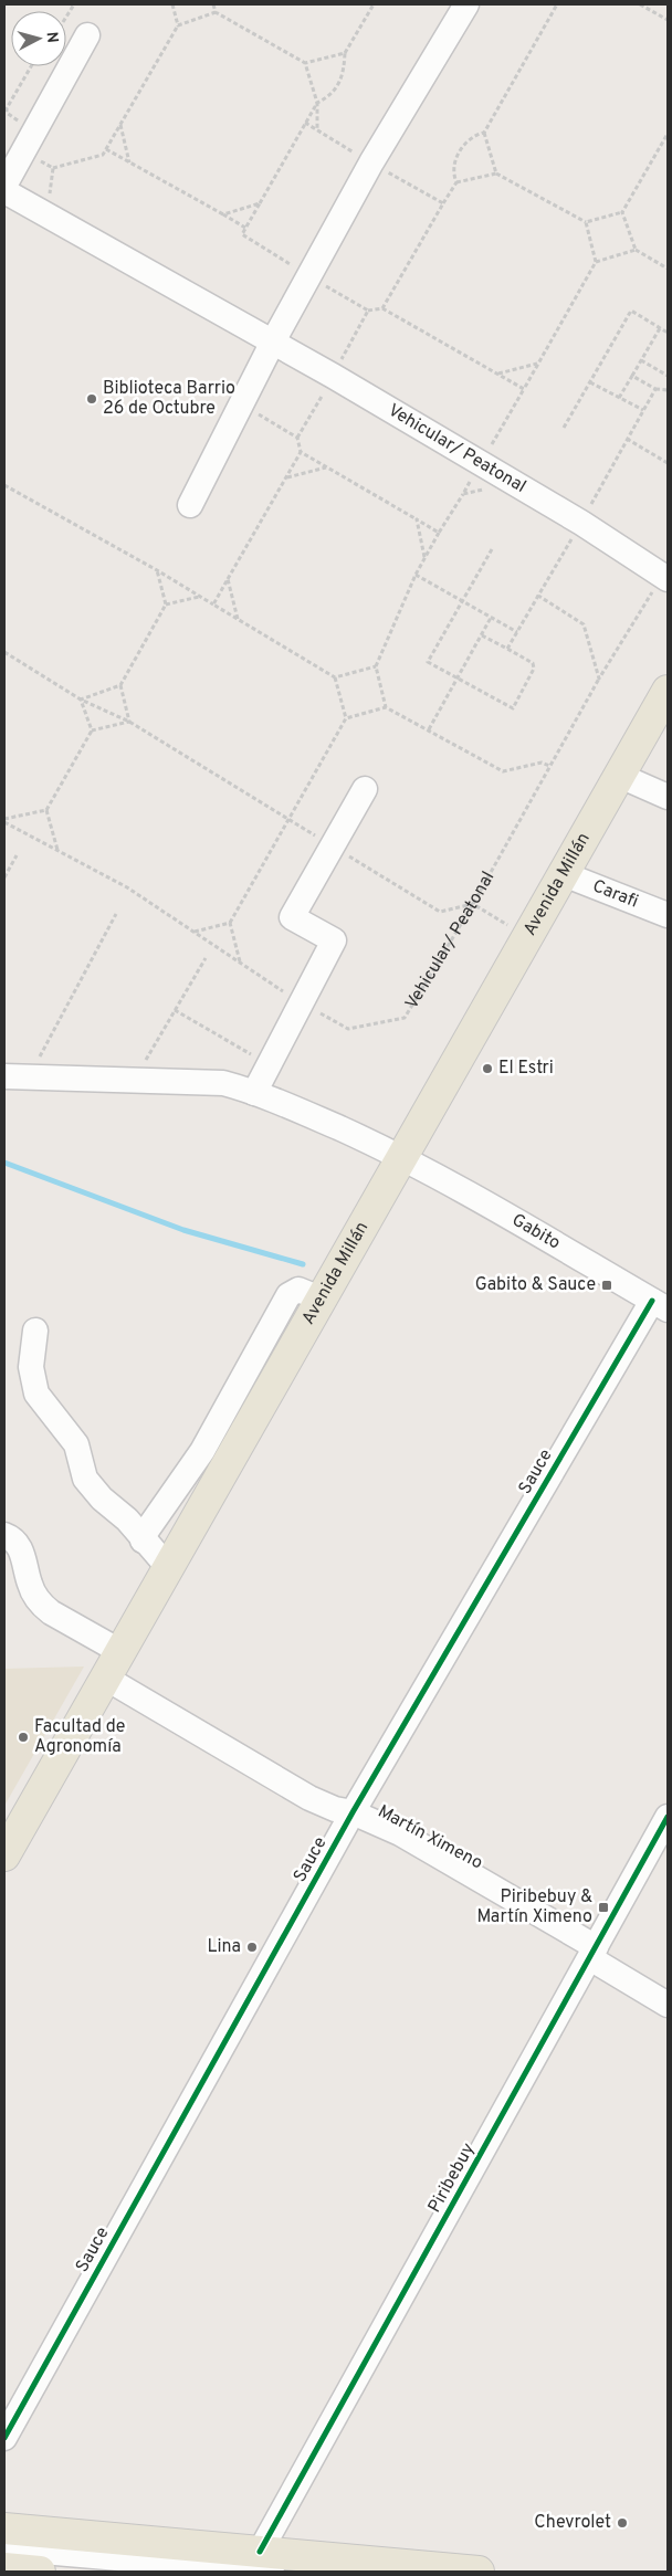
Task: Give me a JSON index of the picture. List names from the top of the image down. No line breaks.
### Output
{"streets":{"main road":["Avenida Millán"],"street":["Vehicular/ Peatonal","Carafi","Gabito","Sauce","Martín Ximeno","Piribebuy"]},"crossings":[["Avenida Millán","Carafi"],["Avenida Millán","Gabito"],["Avenida Millán","Martín Ximeno"],["Gabito","Sauce"],["Sauce","Martín Ximeno"],["Martín Ximeno","Piribebuy"]],"places":{"other":["Biblioteca Barrio 26 de Octubre","El Estri","Facultad de Agronomía","Lina","Chevrolet"],"transit":["Gabito & Sauce","Piribebuy & Martín Ximeno"]},"north":"right"}
